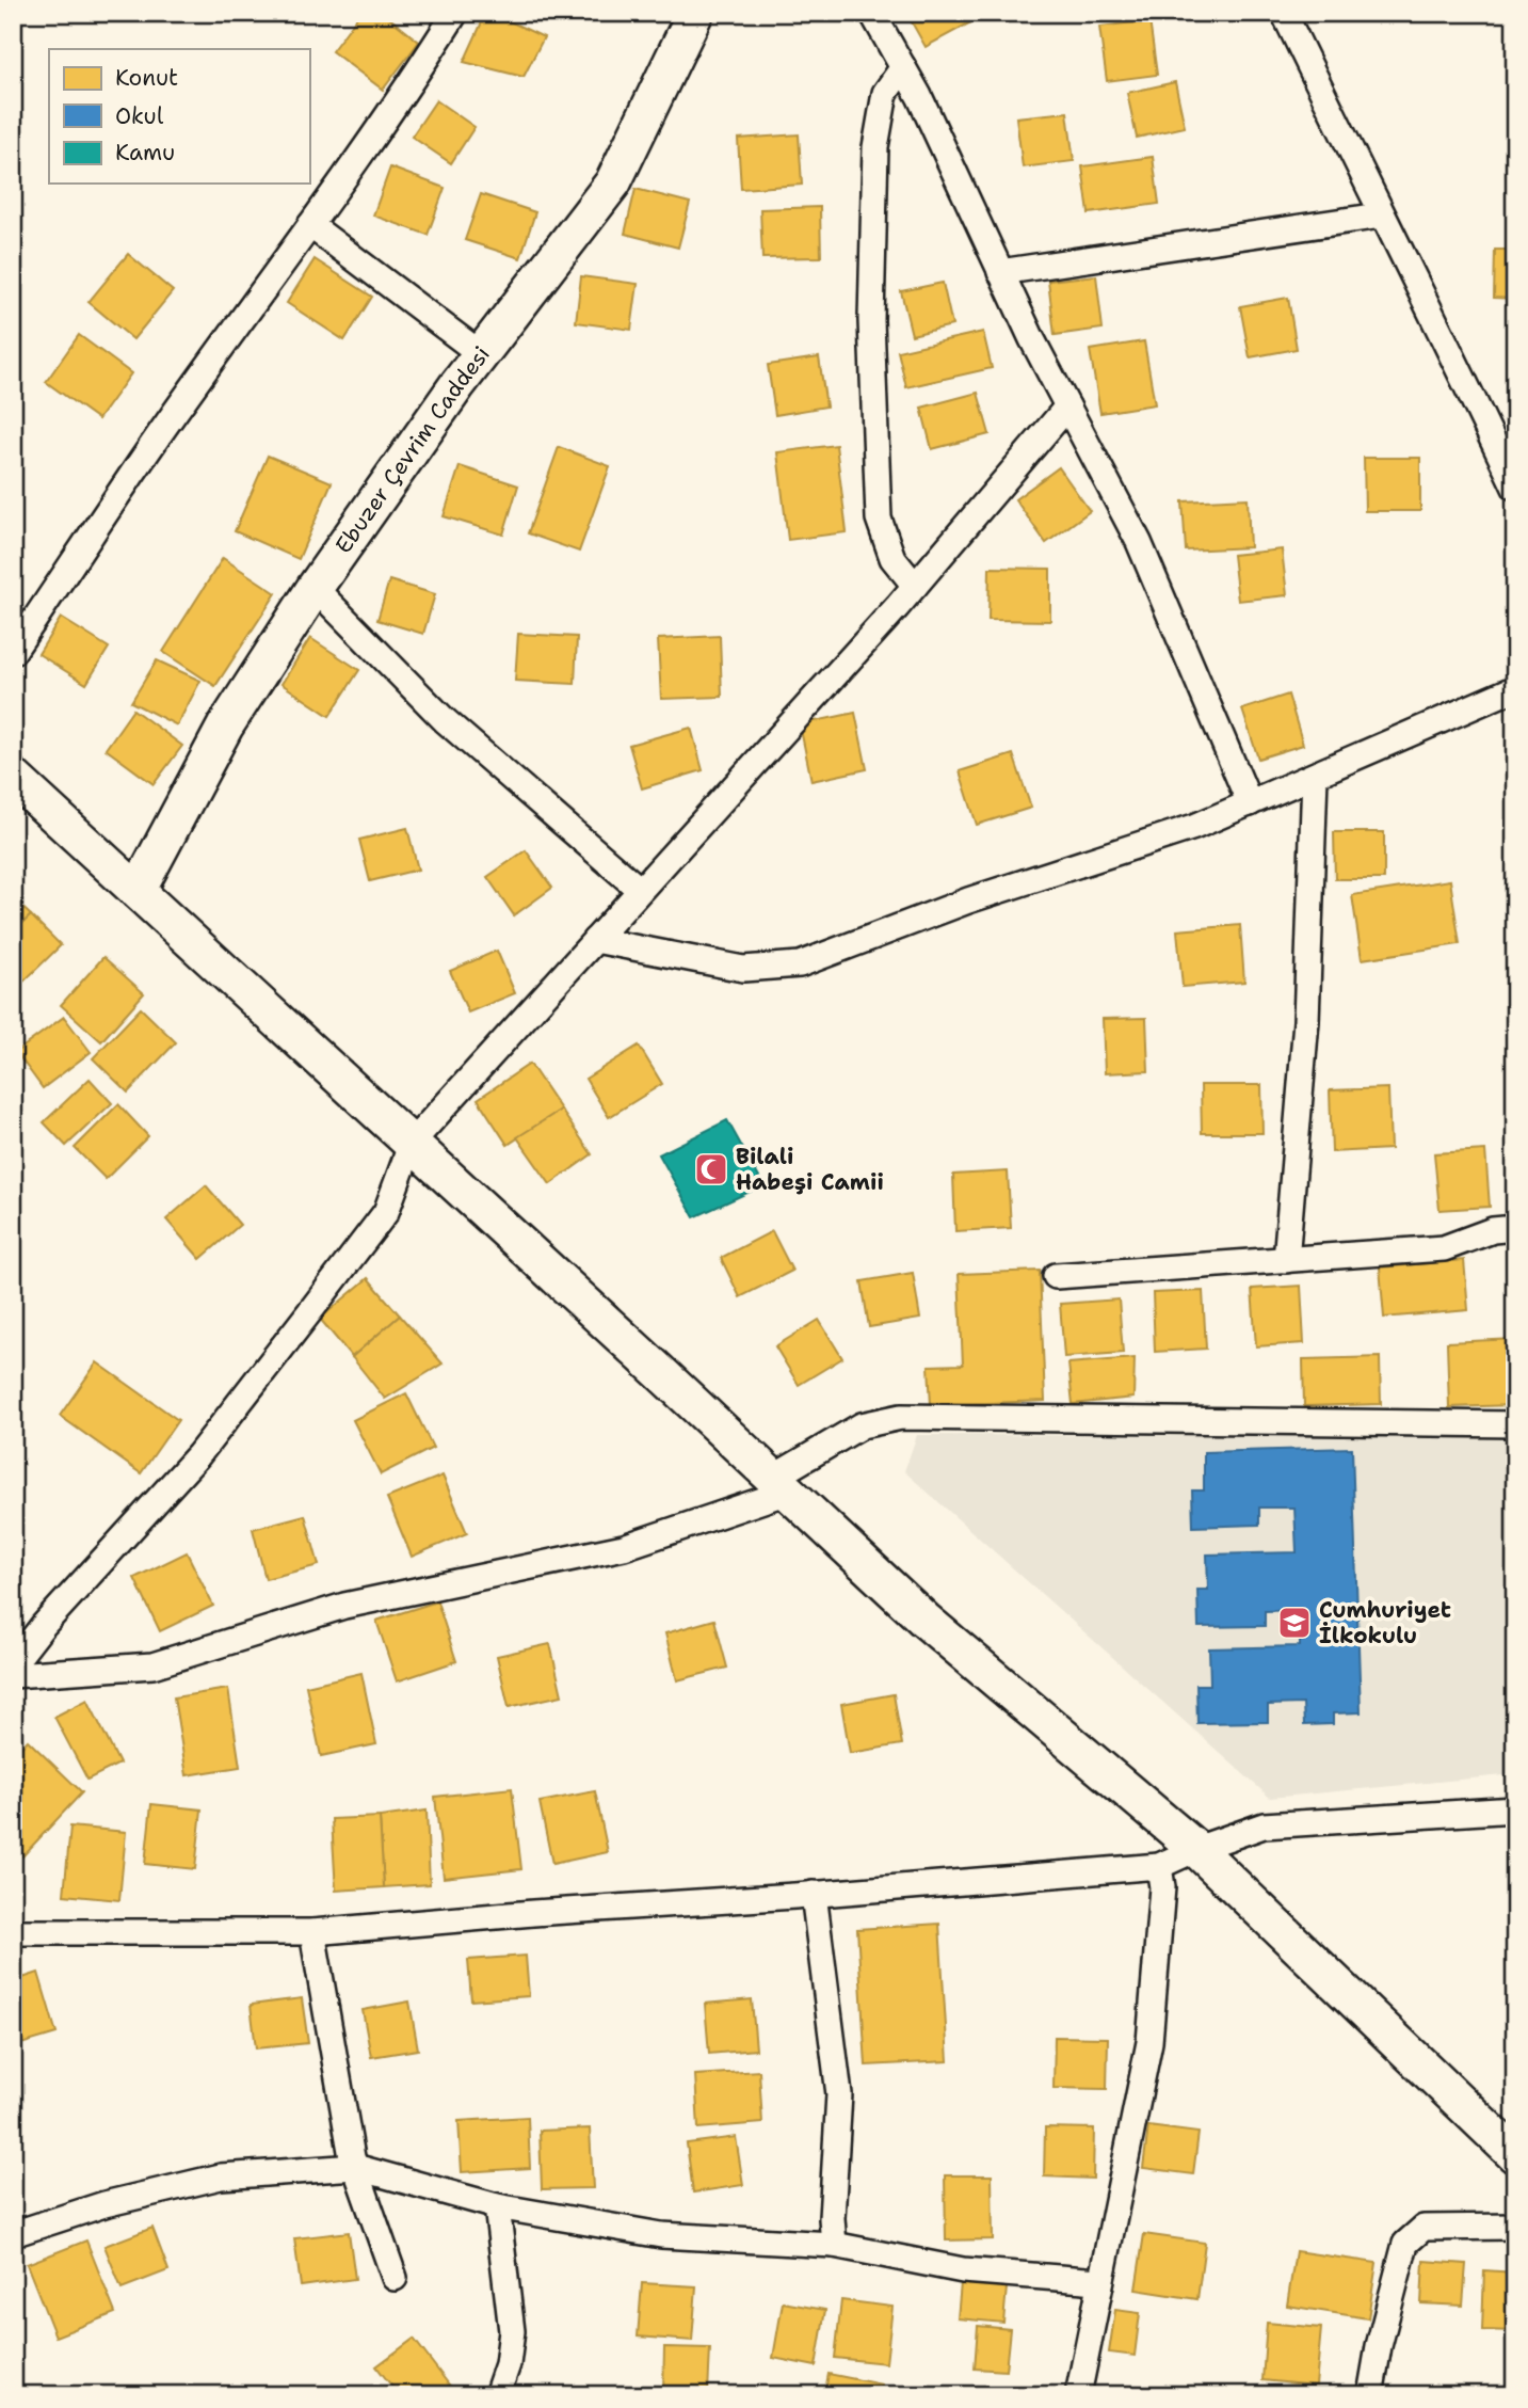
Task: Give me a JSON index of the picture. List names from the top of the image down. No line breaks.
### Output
{"streets":{"street":["Ebuzer Çevrim Caddesi"]},"places":{"mosque":["Bilali Habeşi Camii"],"school or university":["Cumhuriyet İlkokulu"]},"legend":["Konut","Okul","Kamu"]}
